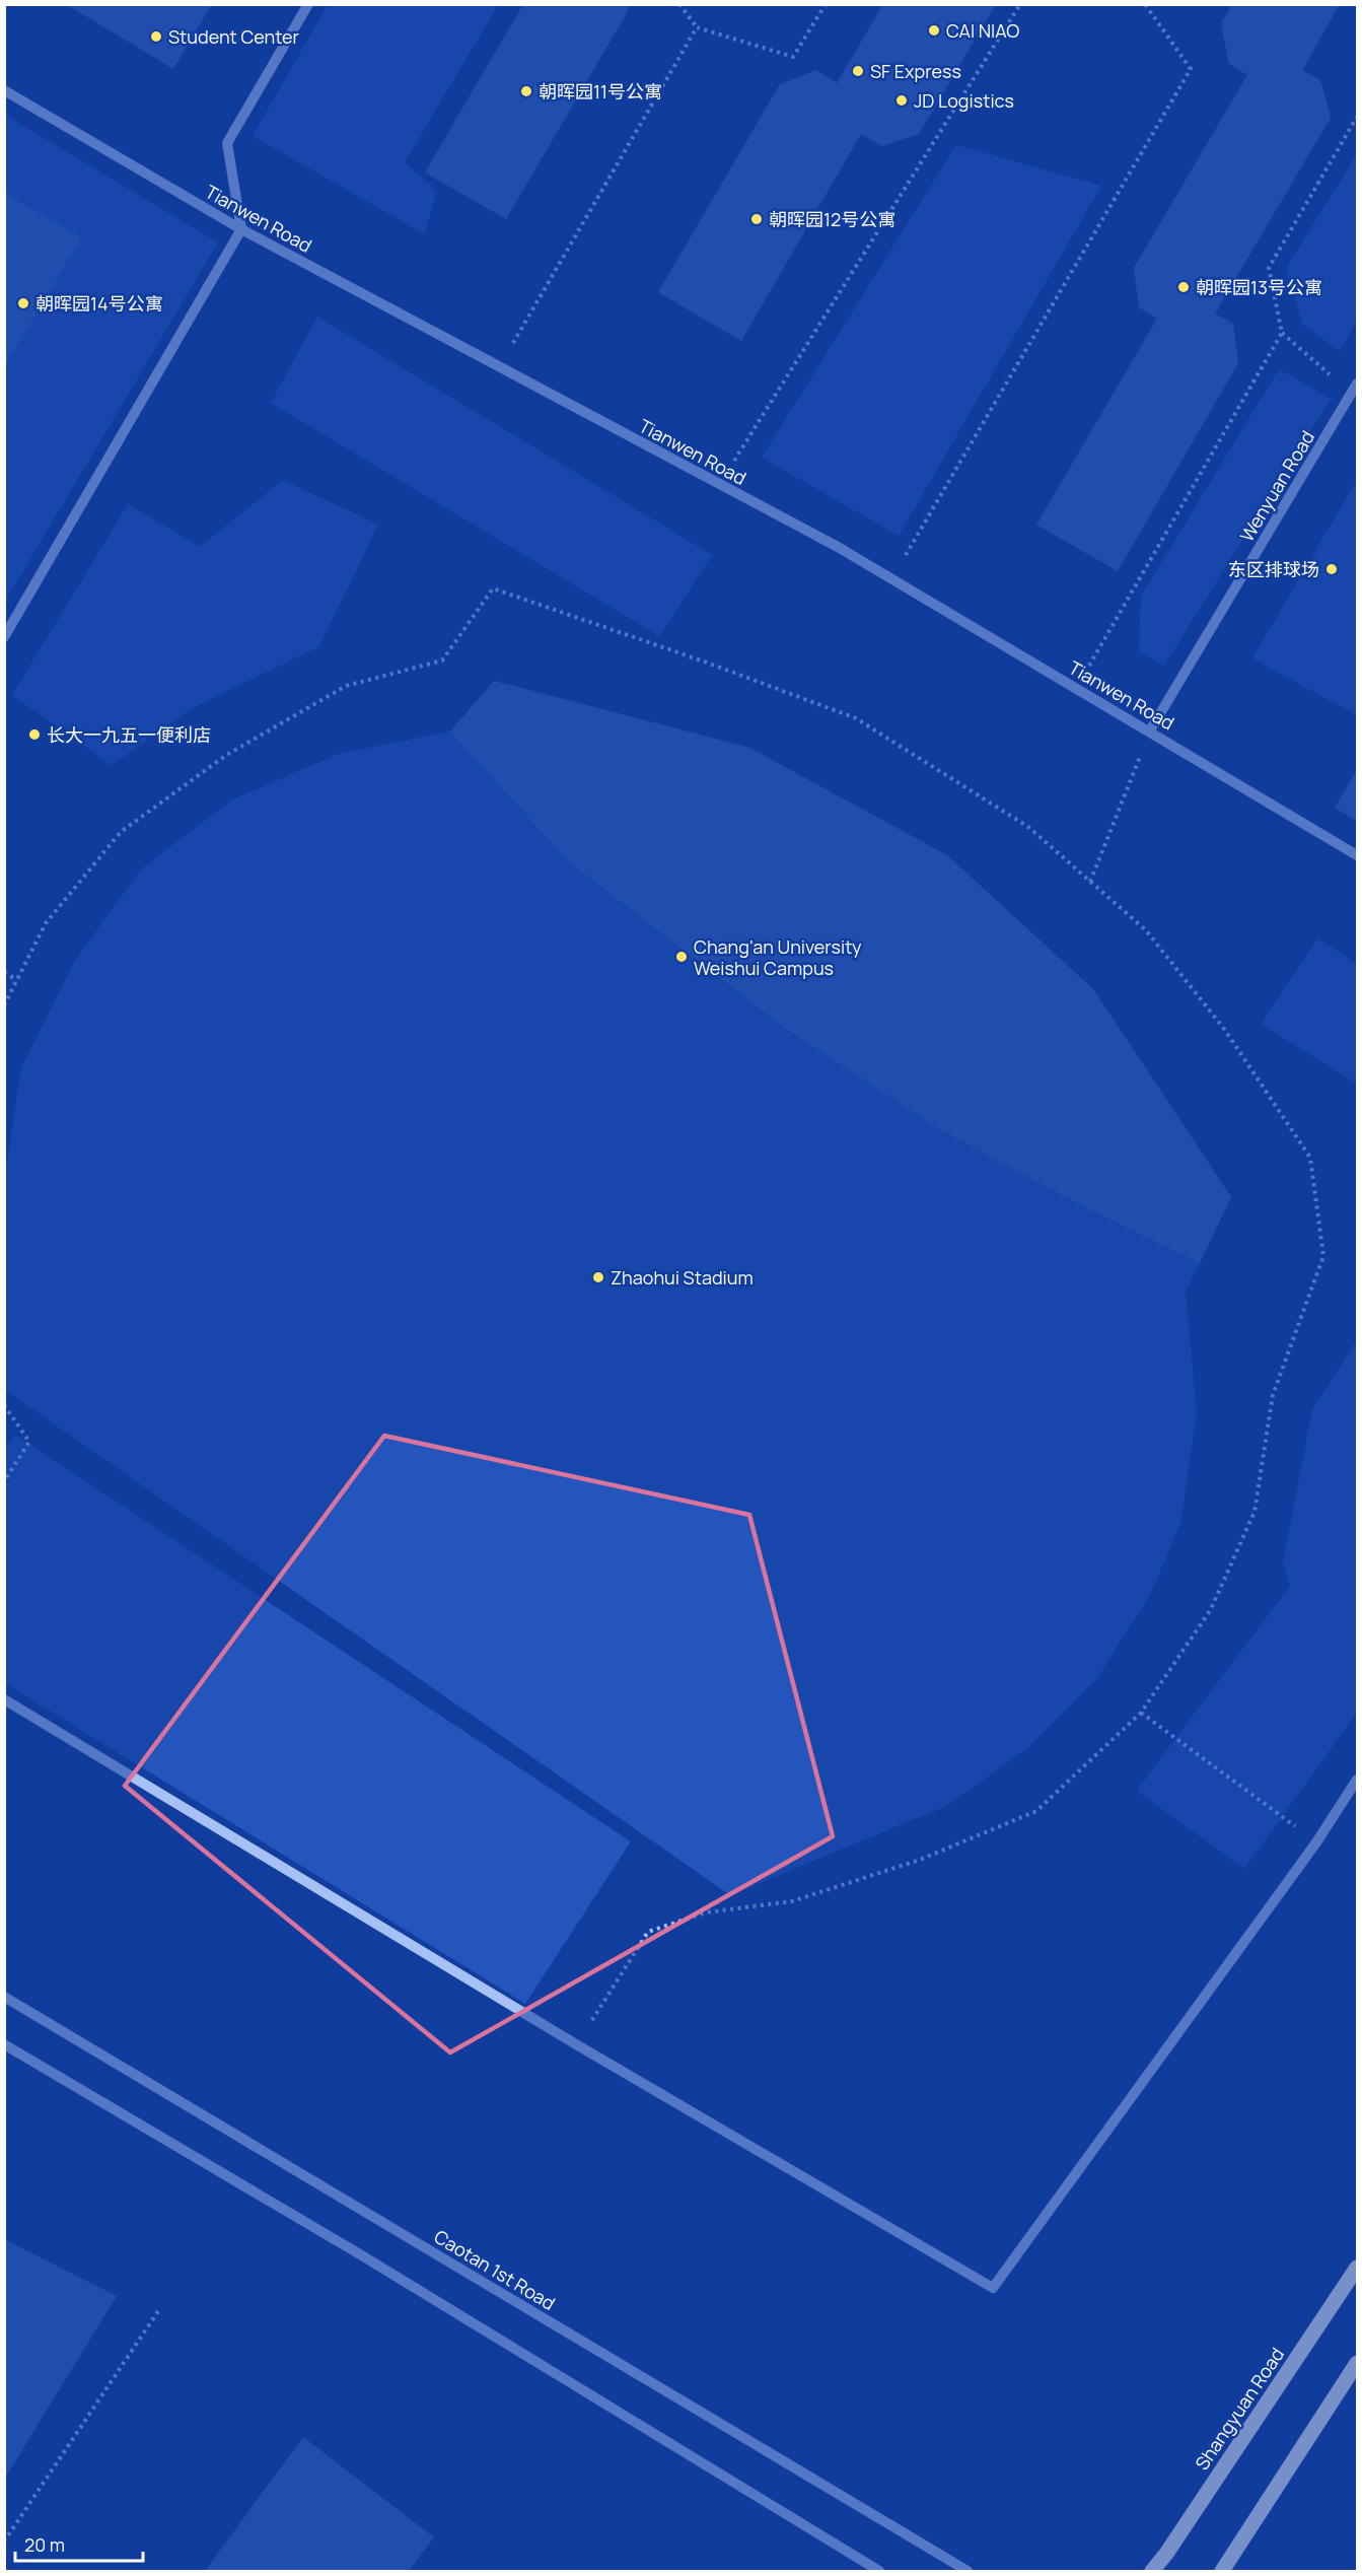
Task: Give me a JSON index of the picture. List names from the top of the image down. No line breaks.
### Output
{"streets":{"main road":["Shangyuan Road"],"street":["Tianwen Road","Wenyuan Road","Caotan 1st Road"]},"crossings":[["Tianwen Road","Wenyuan Road"]],"places":["CAI NIAO","Student Center","SF Express","朝晖园11号公寓","JD Logistics","朝晖园12号公寓","朝晖园13号公寓","朝晖园14号公寓","东区排球场","长大一九五一便利店","Chang'an University Weishui Campus","Zhaohui Stadium"],"scale_bar":"20 m"}
